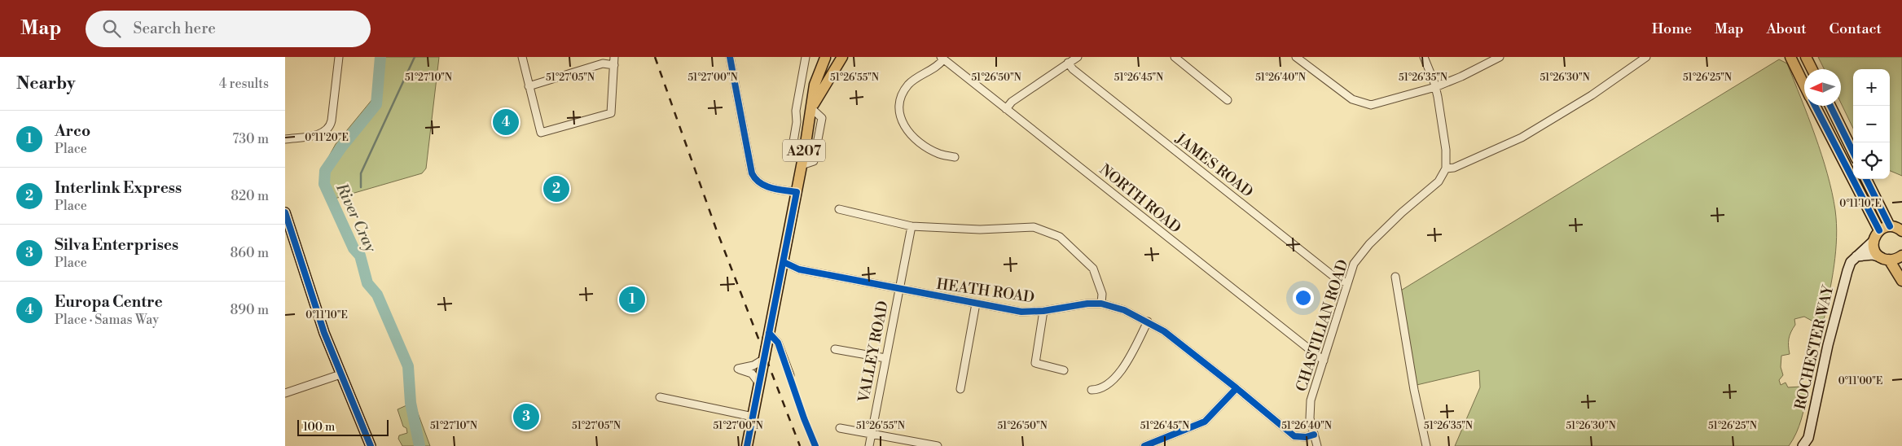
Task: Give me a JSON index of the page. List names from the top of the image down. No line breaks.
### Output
{"streets":{"main road":["A207","ROCHESTER WAY"],"street":["JAMES ROAD","NORTH ROAD","HEATH ROAD","CHASTILIAN ROAD","VALLEY ROAD"]},"crossings":[["A207","HEATH ROAD"],["JAMES ROAD","CHASTILIAN ROAD"],["NORTH ROAD","CHASTILIAN ROAD"],["HEATH ROAD","CHASTILIAN ROAD"],["HEATH ROAD","VALLEY ROAD"]],"water":["River Cray"],"scale_bar":"100 m","north":"left","page":{"header":"Map","search":"Search here","nav":["Home","Map","About","Contact"],"heading":["Nearby","4 results"],"map_buttons":["+","−"],"pins":["4","2","1","3"],"list":[{"mark":"1","name":"Arco","note":"Place","value":"730 m"},{"mark":"2","name":"Interlink Express","note":"Place","value":"820 m"},{"mark":"3","name":"Silva Enterprises","note":"Place","value":"860 m"},{"mark":"4","name":"Europa Centre","note":"Place · Samas Way","value":"890 m"}],"scale":"100 m"},"coordinates":["51°27'10\"N","51°27'05\"N","51°27'00\"N","51°26'55\"N","51°26'50\"N","51°26'45\"N","51°26'40\"N","51°26'35\"N","51°26'30\"N","51°26'25\"N","0°11'20\"E","0°11'10\"E","0°11'00\"E"]}
